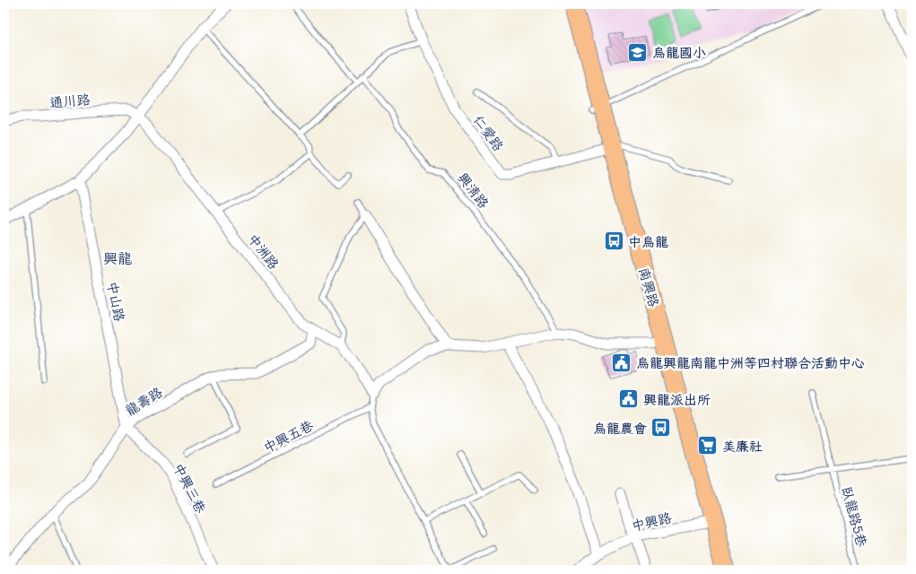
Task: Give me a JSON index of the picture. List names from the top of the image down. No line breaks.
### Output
{"streets":{"main road":["南興路"],"street":["通川路","仁愛路","中洲路","中山路","龍壽路","中興三巷","中興路"],"lane":["興清路","中興五巷","臥龍路5巷"]},"crossings":[["通川路","中洲路"],["仁愛路","南興路"],["中洲路","龍壽路"],["南興路","中興路"],["中山路","龍壽路"],["中山路","中興三巷"],["龍壽路","中興三巷"]],"districts":["興龍"],"places":{"school or university":["烏龍國小"],"bus stop":["中烏龍","烏龍農會"],"public building":["烏龍興龍南龍中洲等四村聯合活動中心","興龍派出所"],"supermarket":["美廉社"]}}
